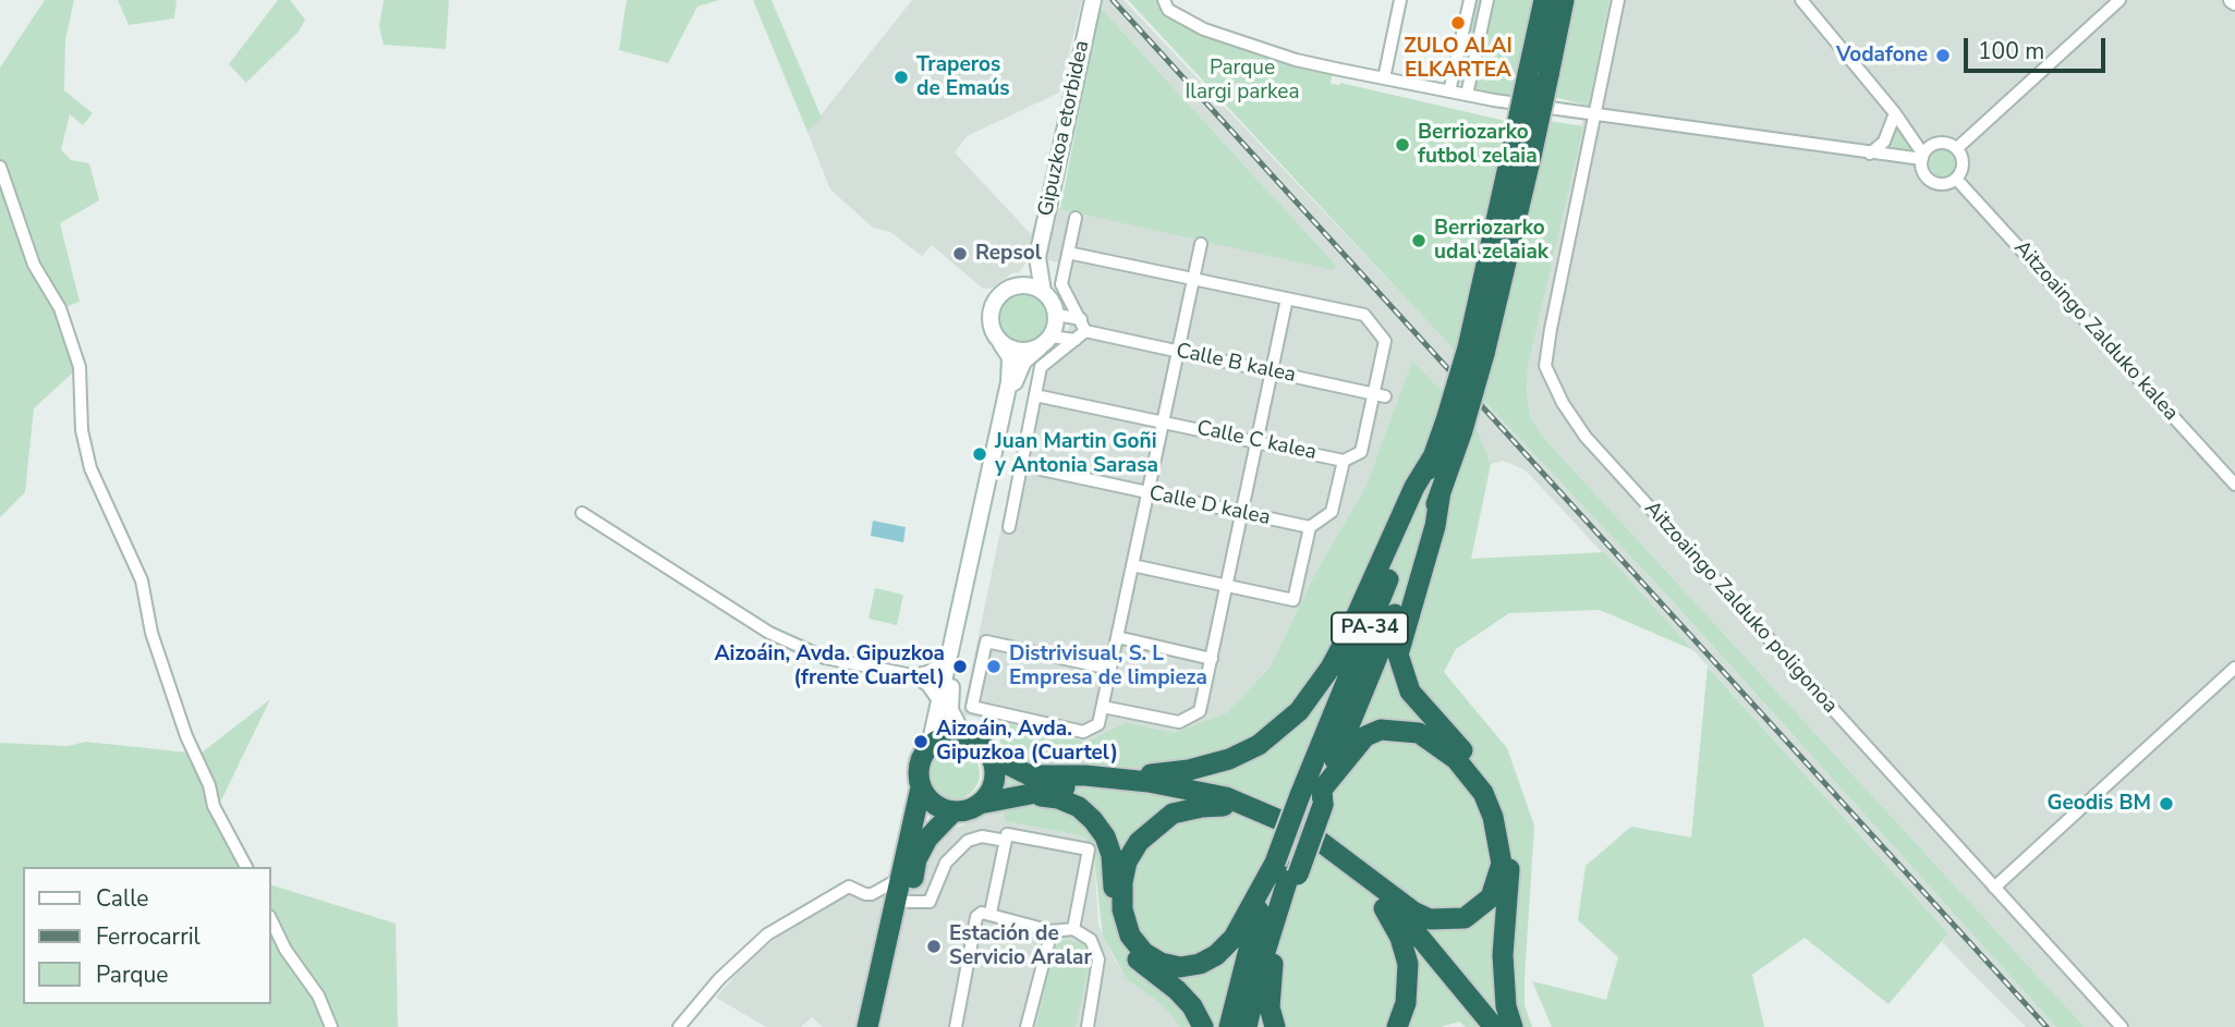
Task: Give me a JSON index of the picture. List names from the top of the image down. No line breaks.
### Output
{"streets":{"highway":["PA-34"],"main road":["Gipuzkoa etorbidea"],"street":["Aitzoaingo Zalduko kalea","Calle B kalea","Calle C kalea","Calle D kalea","Aitzoaingo Zalduko poligonoa"]},"parks":["Parque Ilargi parkea"],"places":["ZULO ALAI ELKARTEA","Vodafone","Traperos de Emaús","Berriozarko futbol zelaia","Berriozarko udal zelaiak","Repsol","Juan Martin Goñi y Antonia Sarasa","Aizoáin, Avda. Gipuzkoa (frente Cuartel)","Distrivisual, S. L Empresa de limpieza","Aizoáin, Avda. Gipuzkoa (Cuartel)","Geodis BM","Estación de Servicio Aralar"],"legend":["Calle","Ferrocarril","Parque"],"scale_bar":"100 m"}
